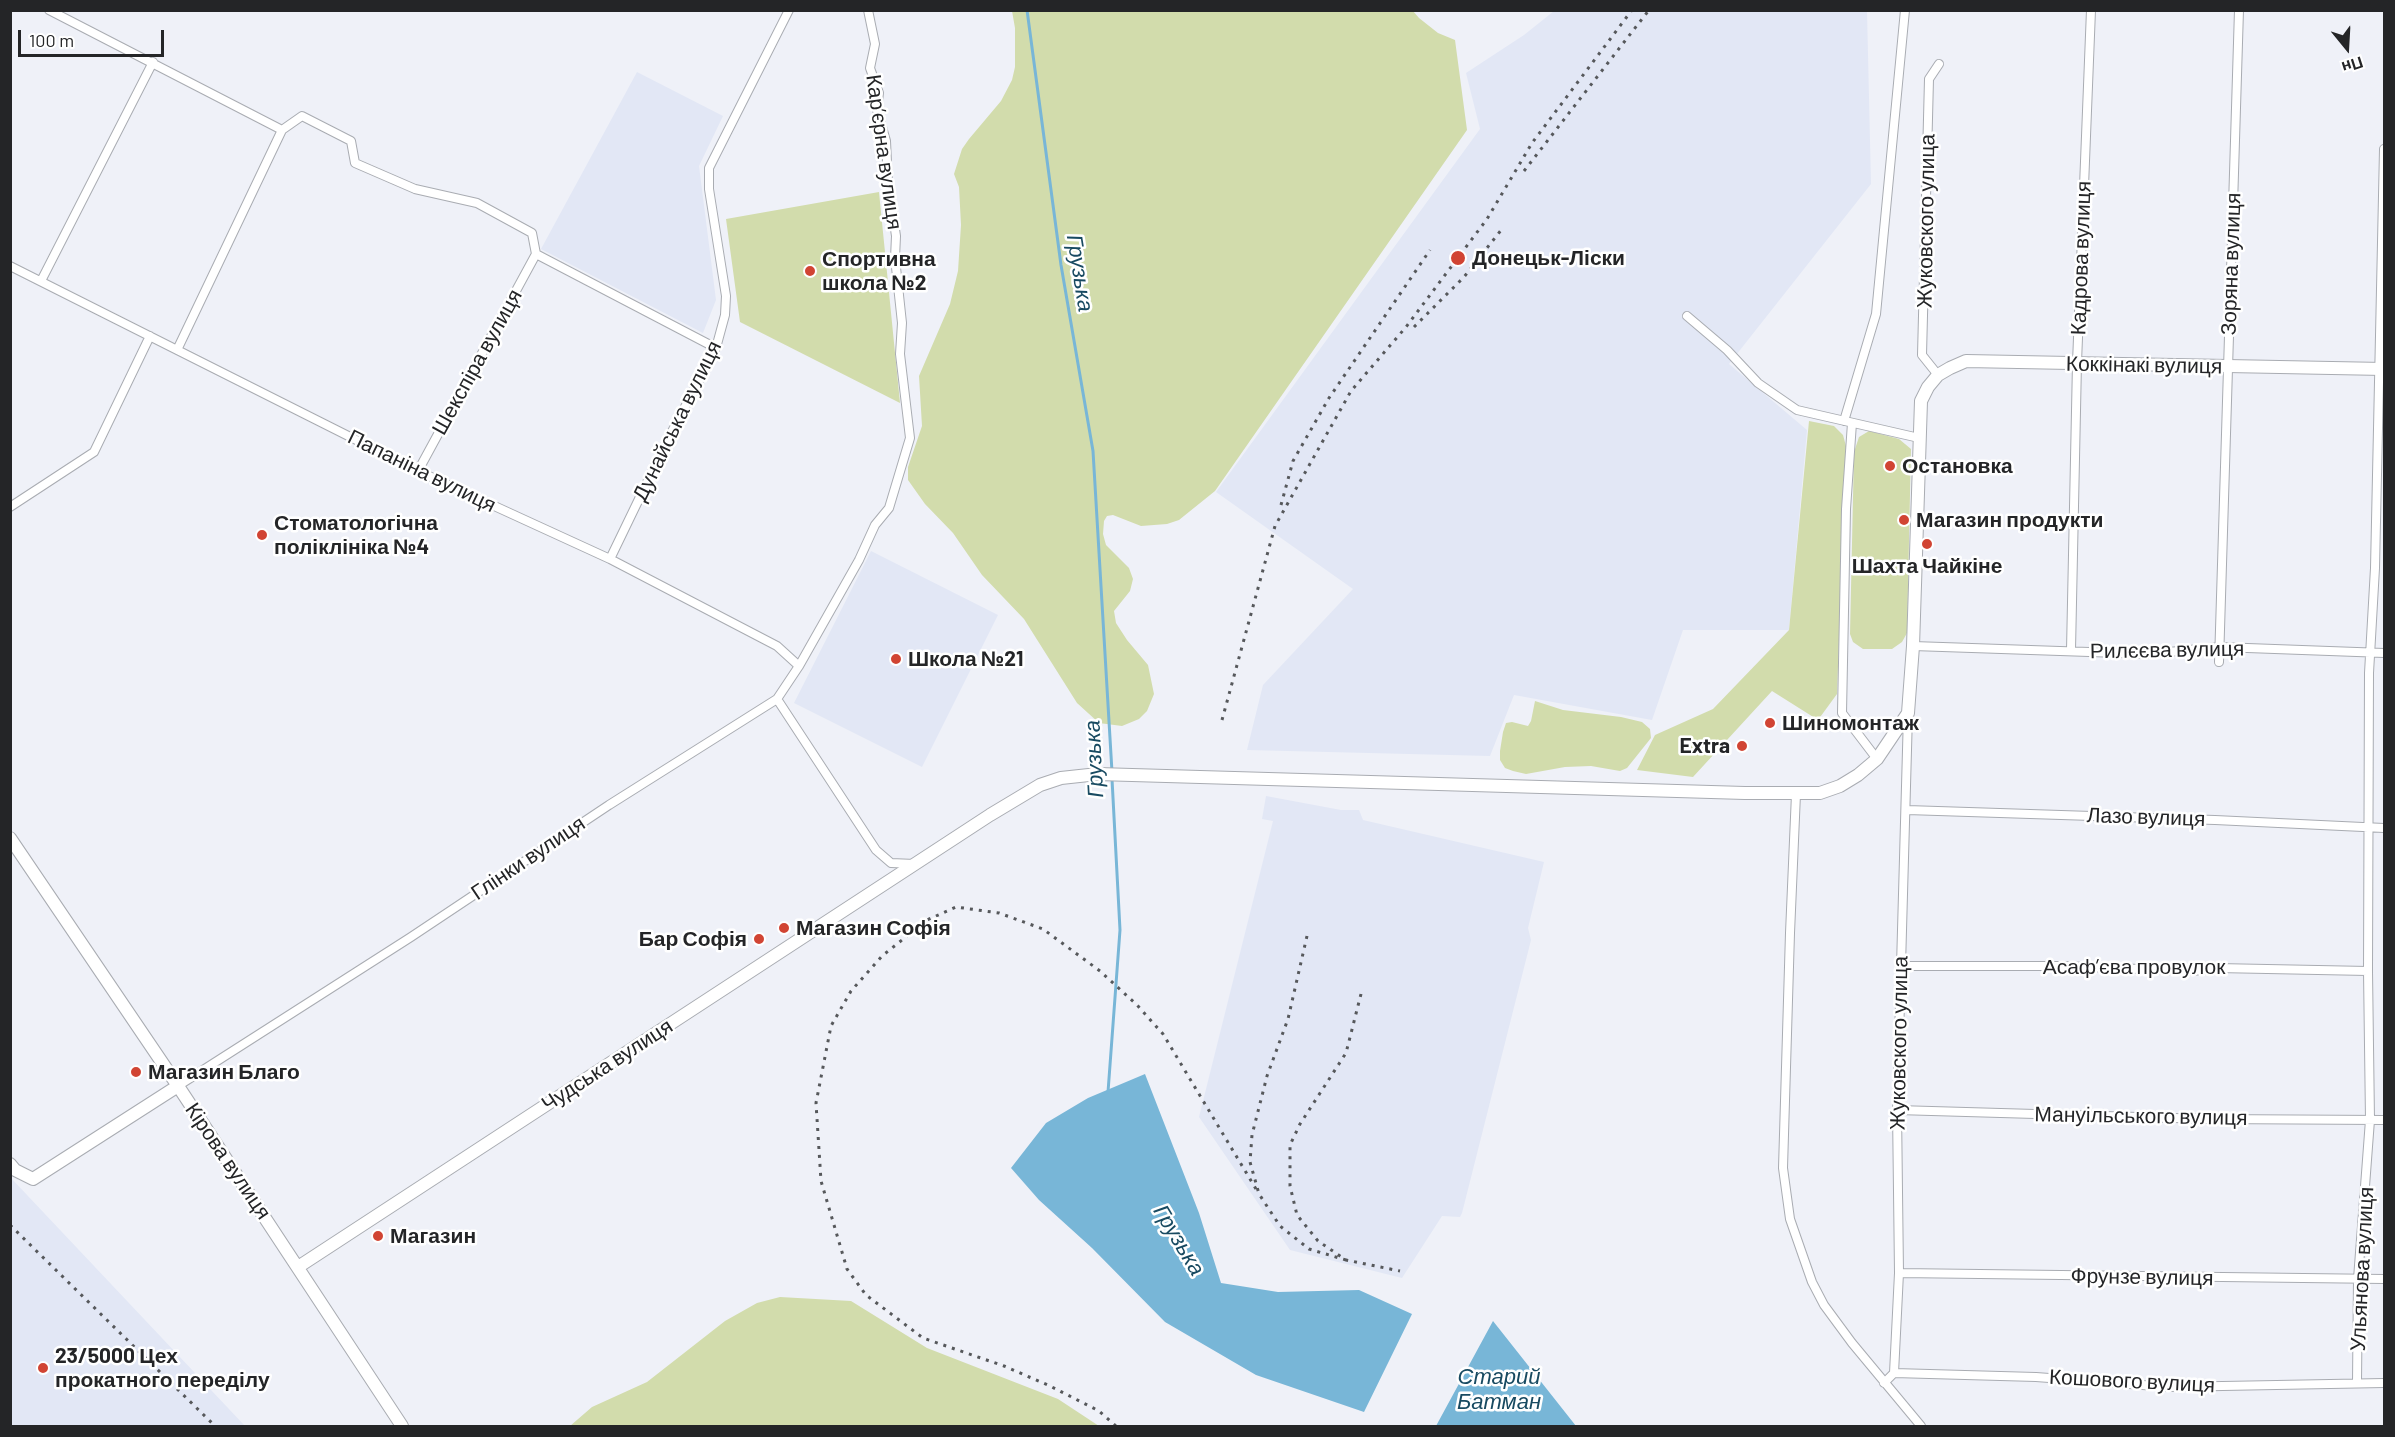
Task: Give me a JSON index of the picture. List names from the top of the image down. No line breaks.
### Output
{"streets":{"street":["Кар’єрна вулиця","Жуковского улица","Кадрова вулиця","Зоряна вулиця","Шекспіра вулиця","Коккінакі вулиця","Дунайська вулиця","Папаніна вулиця","Рилєєва вулиця","Лазо вулиця","Глінки вулиця","Асаф’єва провулок","Чудська вулиця","Мануільського вулиця","Кірова вулиця","Ульянова вулиця","Фрунзе вулиця","Кошового вулиця"]},"crossings":[["Кар’єрна вулиця","Глінки вулиця"],["Жуковского улица","Коккінакі вулиця"],["Жуковского улица","Лазо вулиця"],["Жуковского улица","Асаф’єва провулок"],["Жуковского улица","Чудська вулиця"],["Жуковского улица","Мануільського вулиця"],["Жуковского улица","Фрунзе вулиця"],["Жуковского улица","Кошового вулиця"],["Кадрова вулиця","Коккінакі вулиця"],["Кадрова вулиця","Рилєєва вулиця"],["Зоряна вулиця","Коккінакі вулиця"],["Зоряна вулиця","Рилєєва вулиця"],["Шекспіра вулиця","Папаніна вулиця"],["Коккінакі вулиця","Ульянова вулиця"],["Дунайська вулиця","Папаніна вулиця"],["Папаніна вулиця","Глінки вулиця"],["Рилєєва вулиця","Ульянова вулиця"],["Лазо вулиця","Ульянова вулиця"],["Глінки вулиця","Кірова вулиця"],["Асаф’єва провулок","Ульянова вулиця"],["Чудська вулиця","Кірова вулиця"],["Мануільського вулиця","Ульянова вулиця"],["Ульянова вулиця","Фрунзе вулиця"],["Ульянова вулиця","Кошового вулиця"]],"water":["Грузька","Старий Батман"],"places":["Донецьк-Ліски","Спортивна школа №2","Остановка","Магазин продукти","Стоматологічна поліклініка №4","Шахта Чайкіне","Школа №21","Шиномонтаж","Extra","Магазин Софія","Бар Софія","Магазин Благо","Магазин","23/5000 Цех прокатного переділу"],"scale_bar":"100 m","north":"bottom"}
